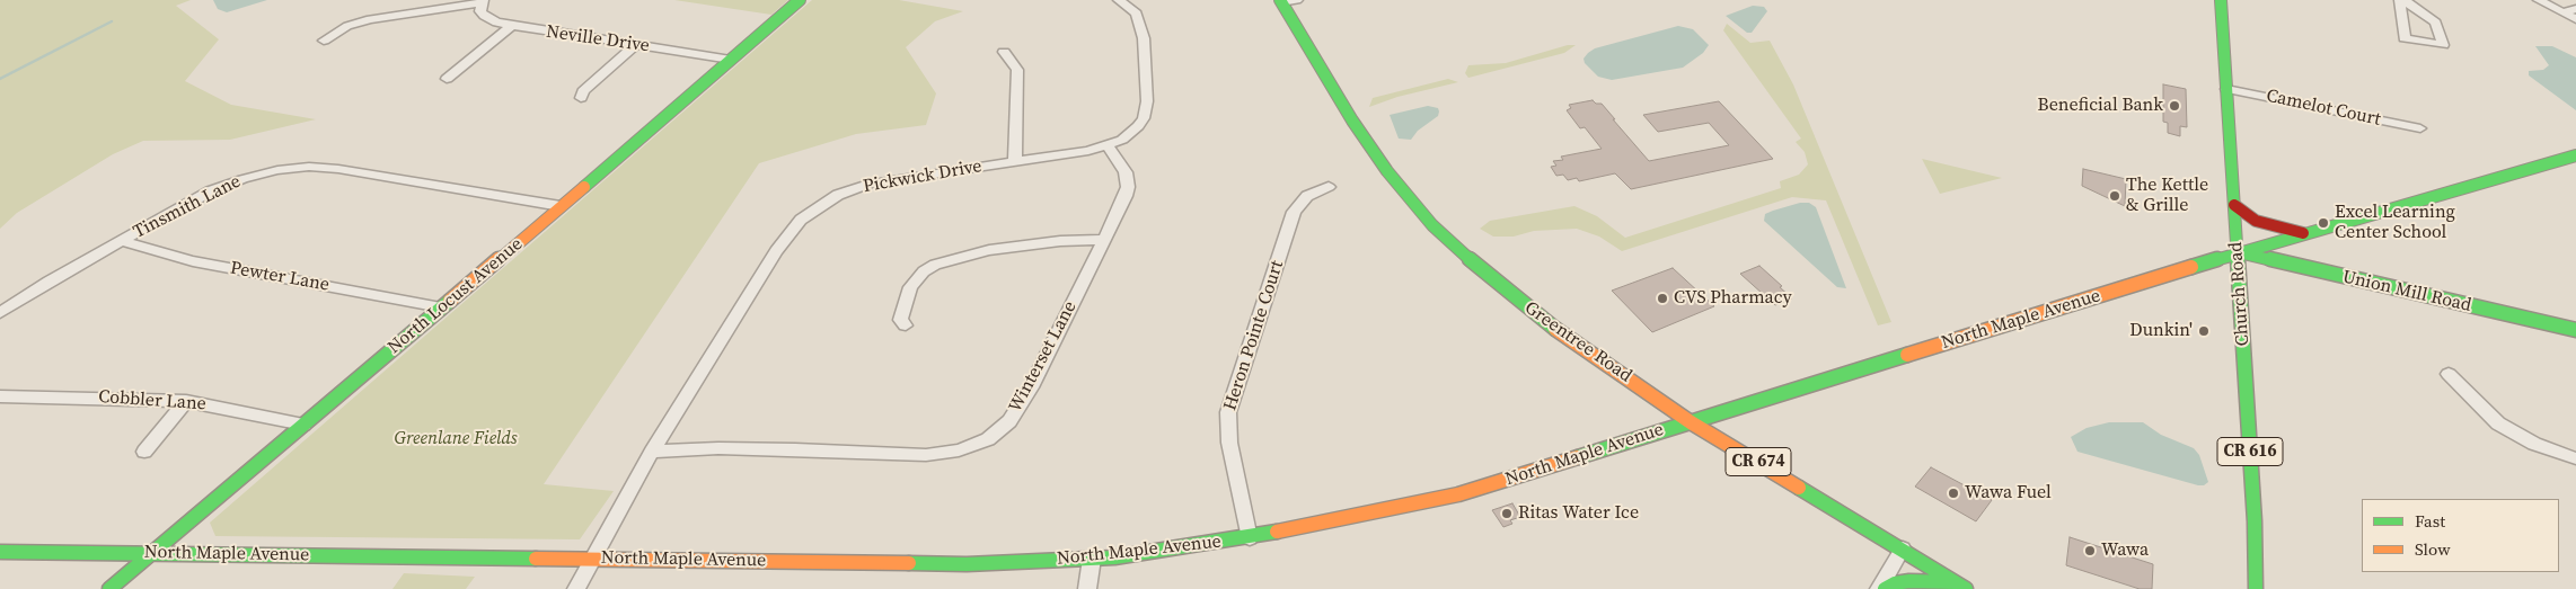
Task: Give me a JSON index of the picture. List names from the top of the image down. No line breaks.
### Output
{"streets":{"main road":["Union Mill Road","Church Road","North Locust Avenue","North Maple Avenue","Greentree Road","CR 616","CR 674"],"street":["Neville Drive","Camelot Court","Pickwick Drive","Tinsmith Lane","Pewter Lane","Heron Pointe Court","Winterset Lane","Cobbler Lane"]},"crossings":[["Neville Drive","North Locust Avenue"],["Camelot Court","Church Road"],["Pickwick Drive","North Maple Avenue"],["Pickwick Drive","Winterset Lane"],["Tinsmith Lane","Pewter Lane"],["Tinsmith Lane","North Locust Avenue"],["Pewter Lane","North Locust Avenue"],["Union Mill Road","Church Road"],["Union Mill Road","North Maple Avenue"],["Church Road","North Maple Avenue"],["North Locust Avenue","North Maple Avenue"],["North Locust Avenue","Cobbler Lane"],["North Maple Avenue","Heron Pointe Court"],["North Maple Avenue","Greentree Road"]],"parks":["Greenlane Fields"],"places":["Beneficial Bank","The Kettle & Grille","Excel Learning Center School","CVS Pharmacy","Dunkin'","Wawa Fuel","Ritas Water Ice","Wawa"],"legend":["Fast","Slow"]}
